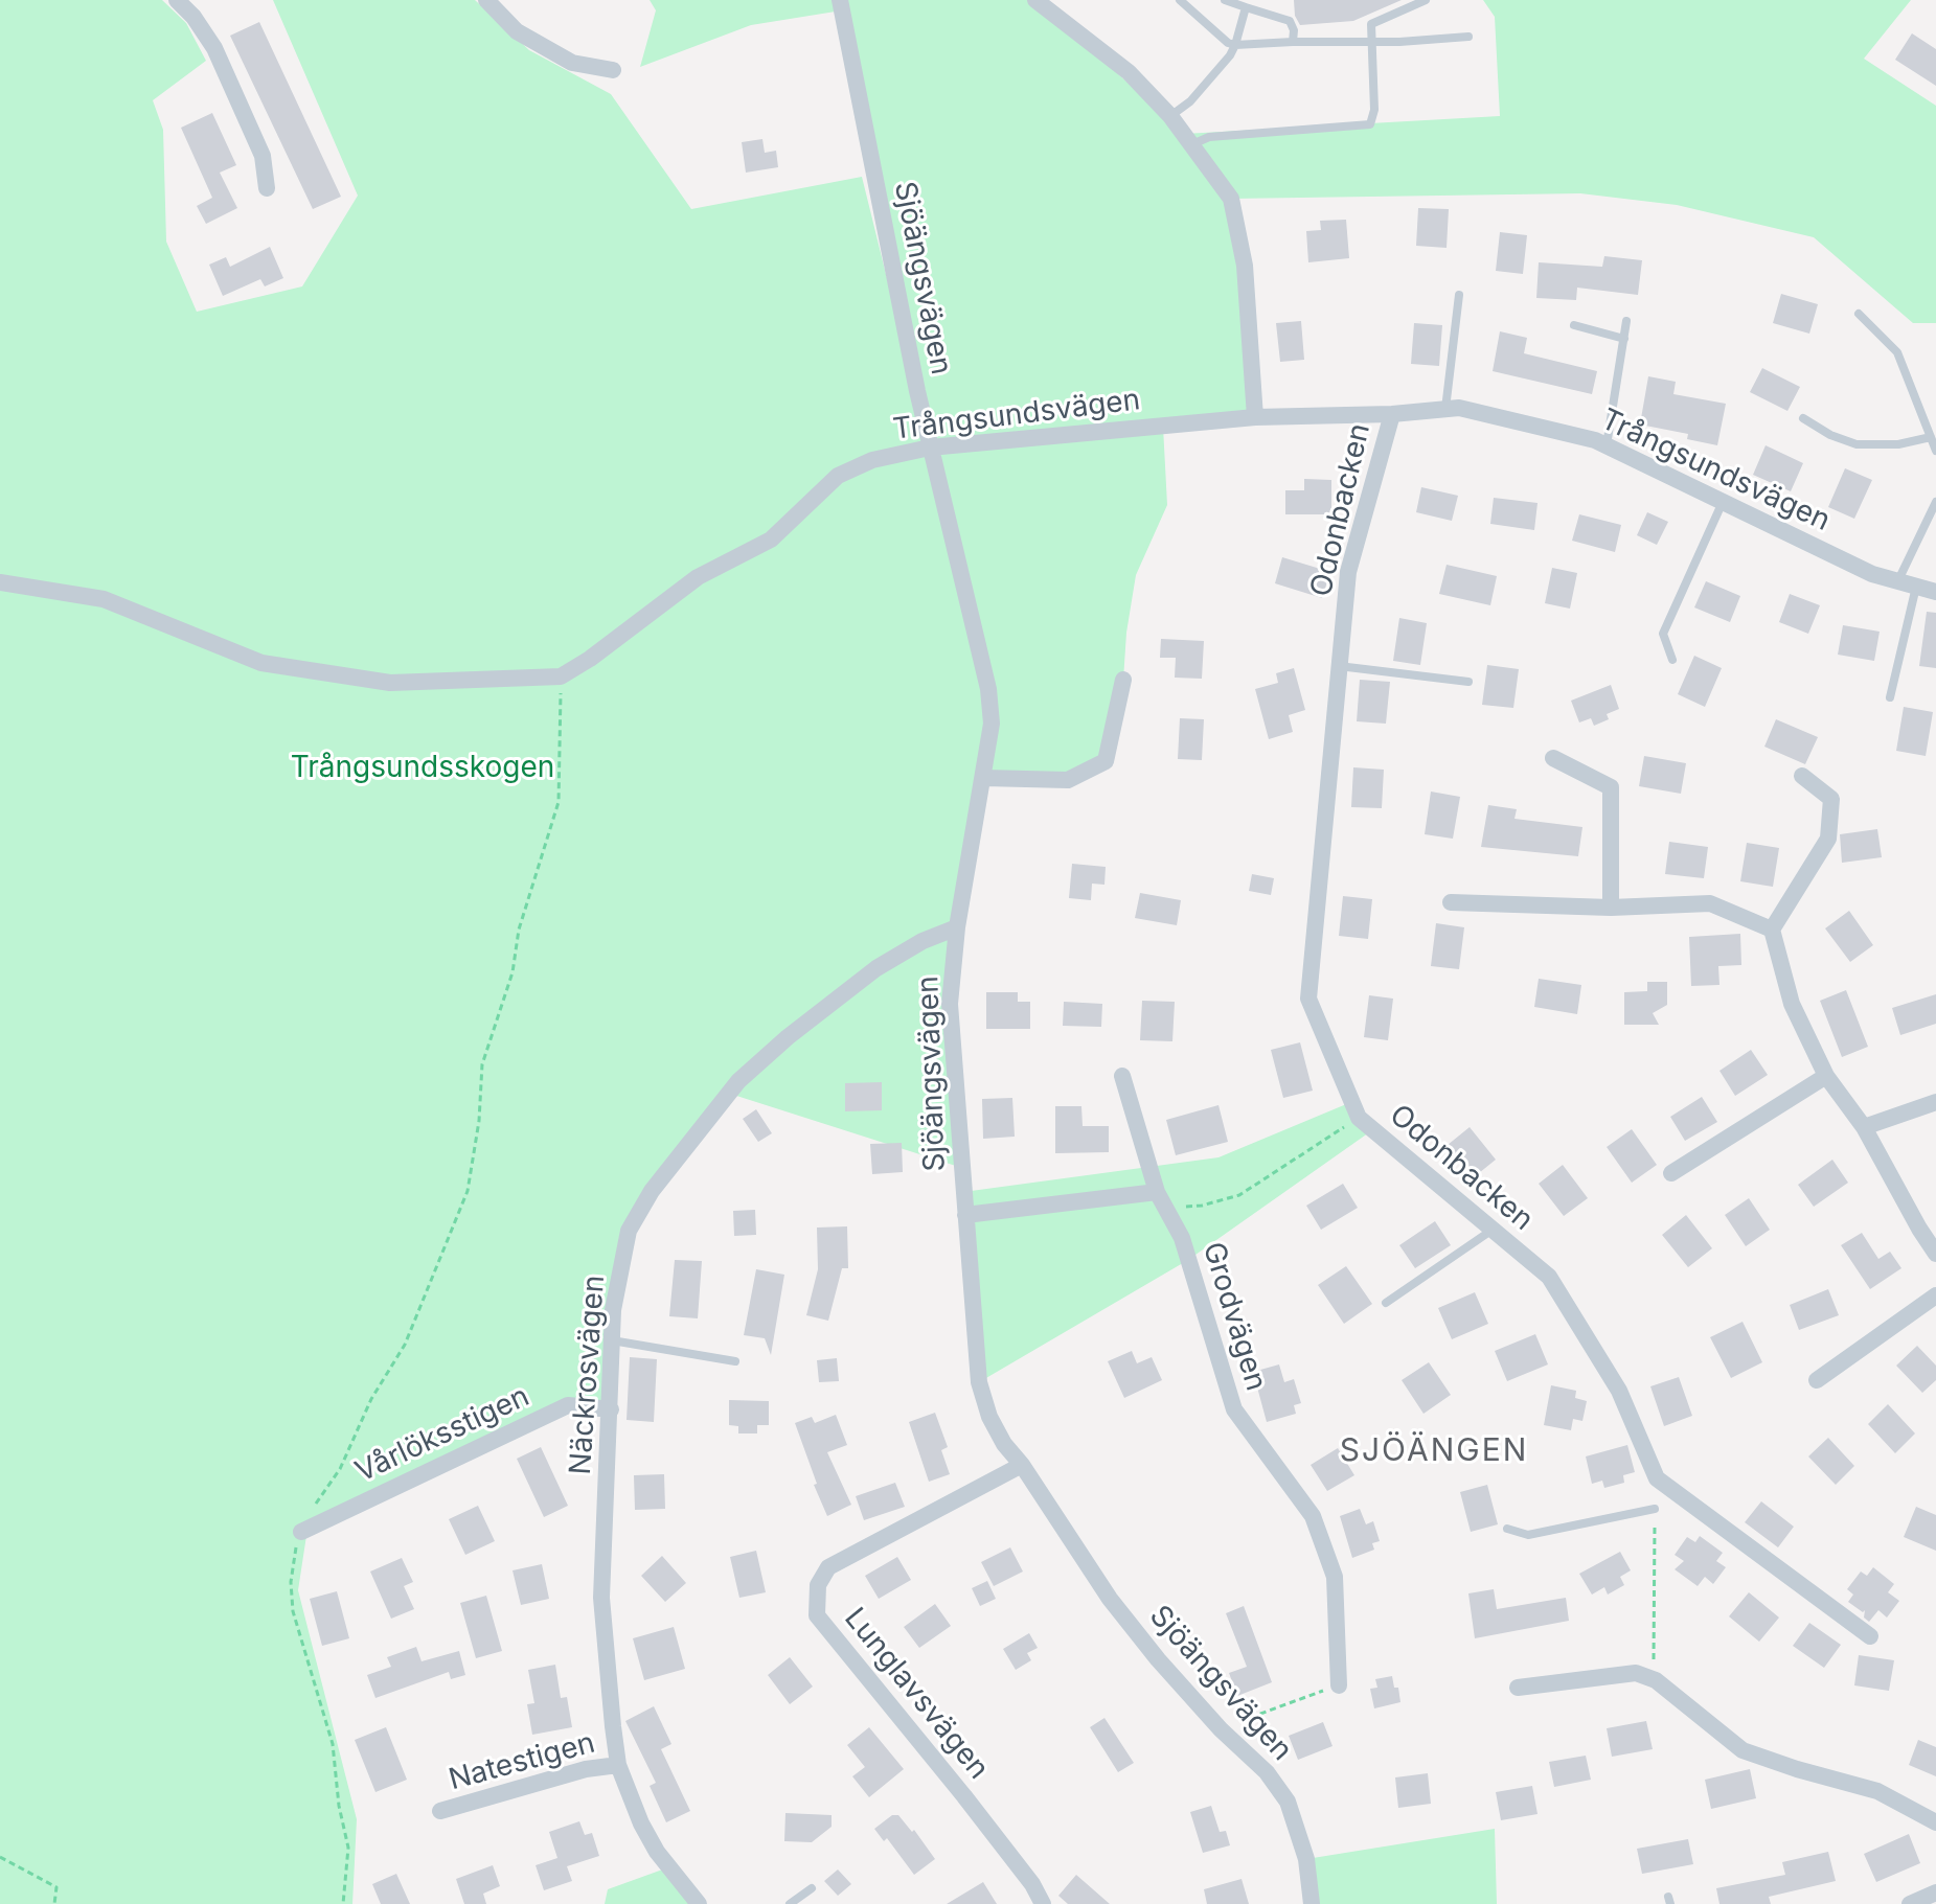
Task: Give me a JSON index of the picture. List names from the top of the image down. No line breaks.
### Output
{"streets":{"street":["Sjöängsvägen","Trångsundsvägen","Odonbacken","Grodvägen","Näckrosvägen","Vårlöksstigen","Lunglavsvägen","Natestigen"]},"crossings":[["Sjöängsvägen","Trångsundsvägen"],["Sjöängsvägen","Näckrosvägen"],["Sjöängsvägen","Lunglavsvägen"],["Trångsundsvägen","Odonbacken"],["Näckrosvägen","Vårlöksstigen"],["Näckrosvägen","Natestigen"]],"districts":["SJÖÄNGEN"],"parks":["Trångsundsskogen"]}
